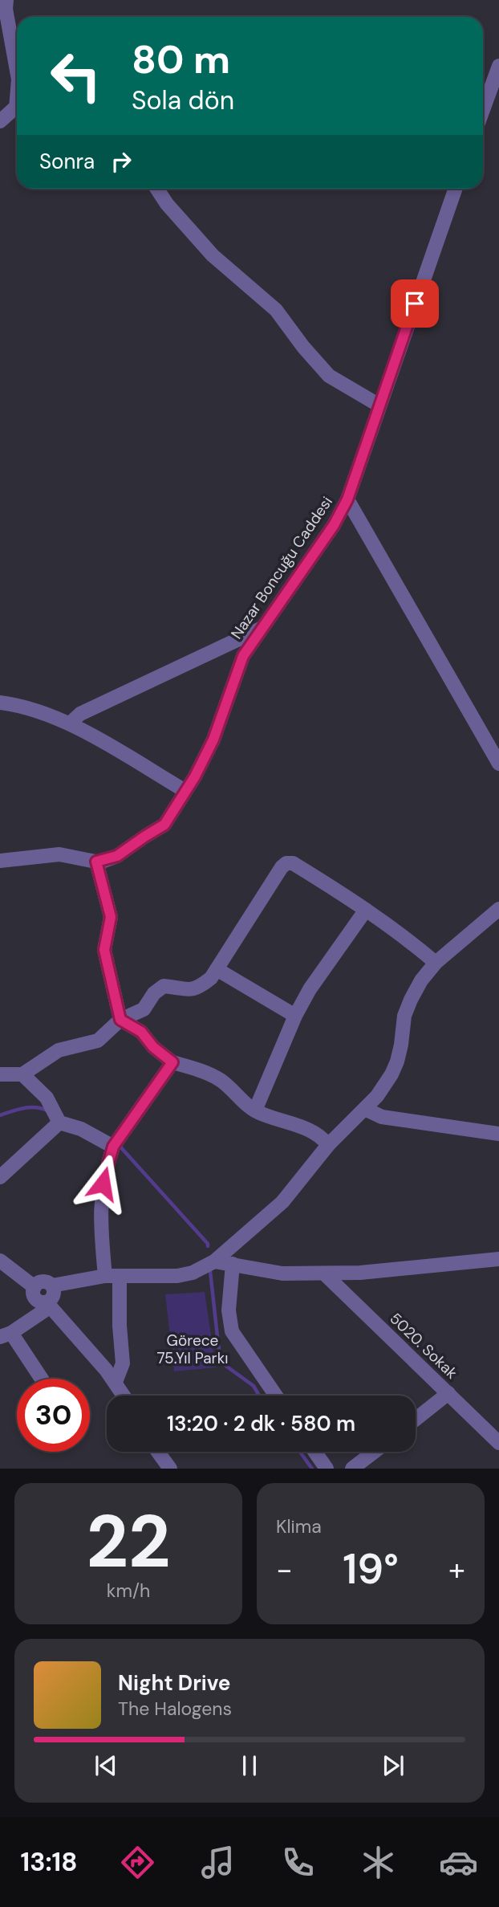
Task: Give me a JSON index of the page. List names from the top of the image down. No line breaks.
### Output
{"streets":{"street":["Nazar Boncuğu Caddesi","5020. Sokak"]},"parks":["Görece 75.Yıl Parkı"],"page":{"turn":["80 m","Sola dön"],"then":"Sonra","limit":"30","trip":"13:20 · 2 dk · 580 m","tile":[["22","km/h"],"Klima"],"heat":["−","19°","+"],"song":["Night Drive","The Halogens"],"tabs":"13:18"}}
